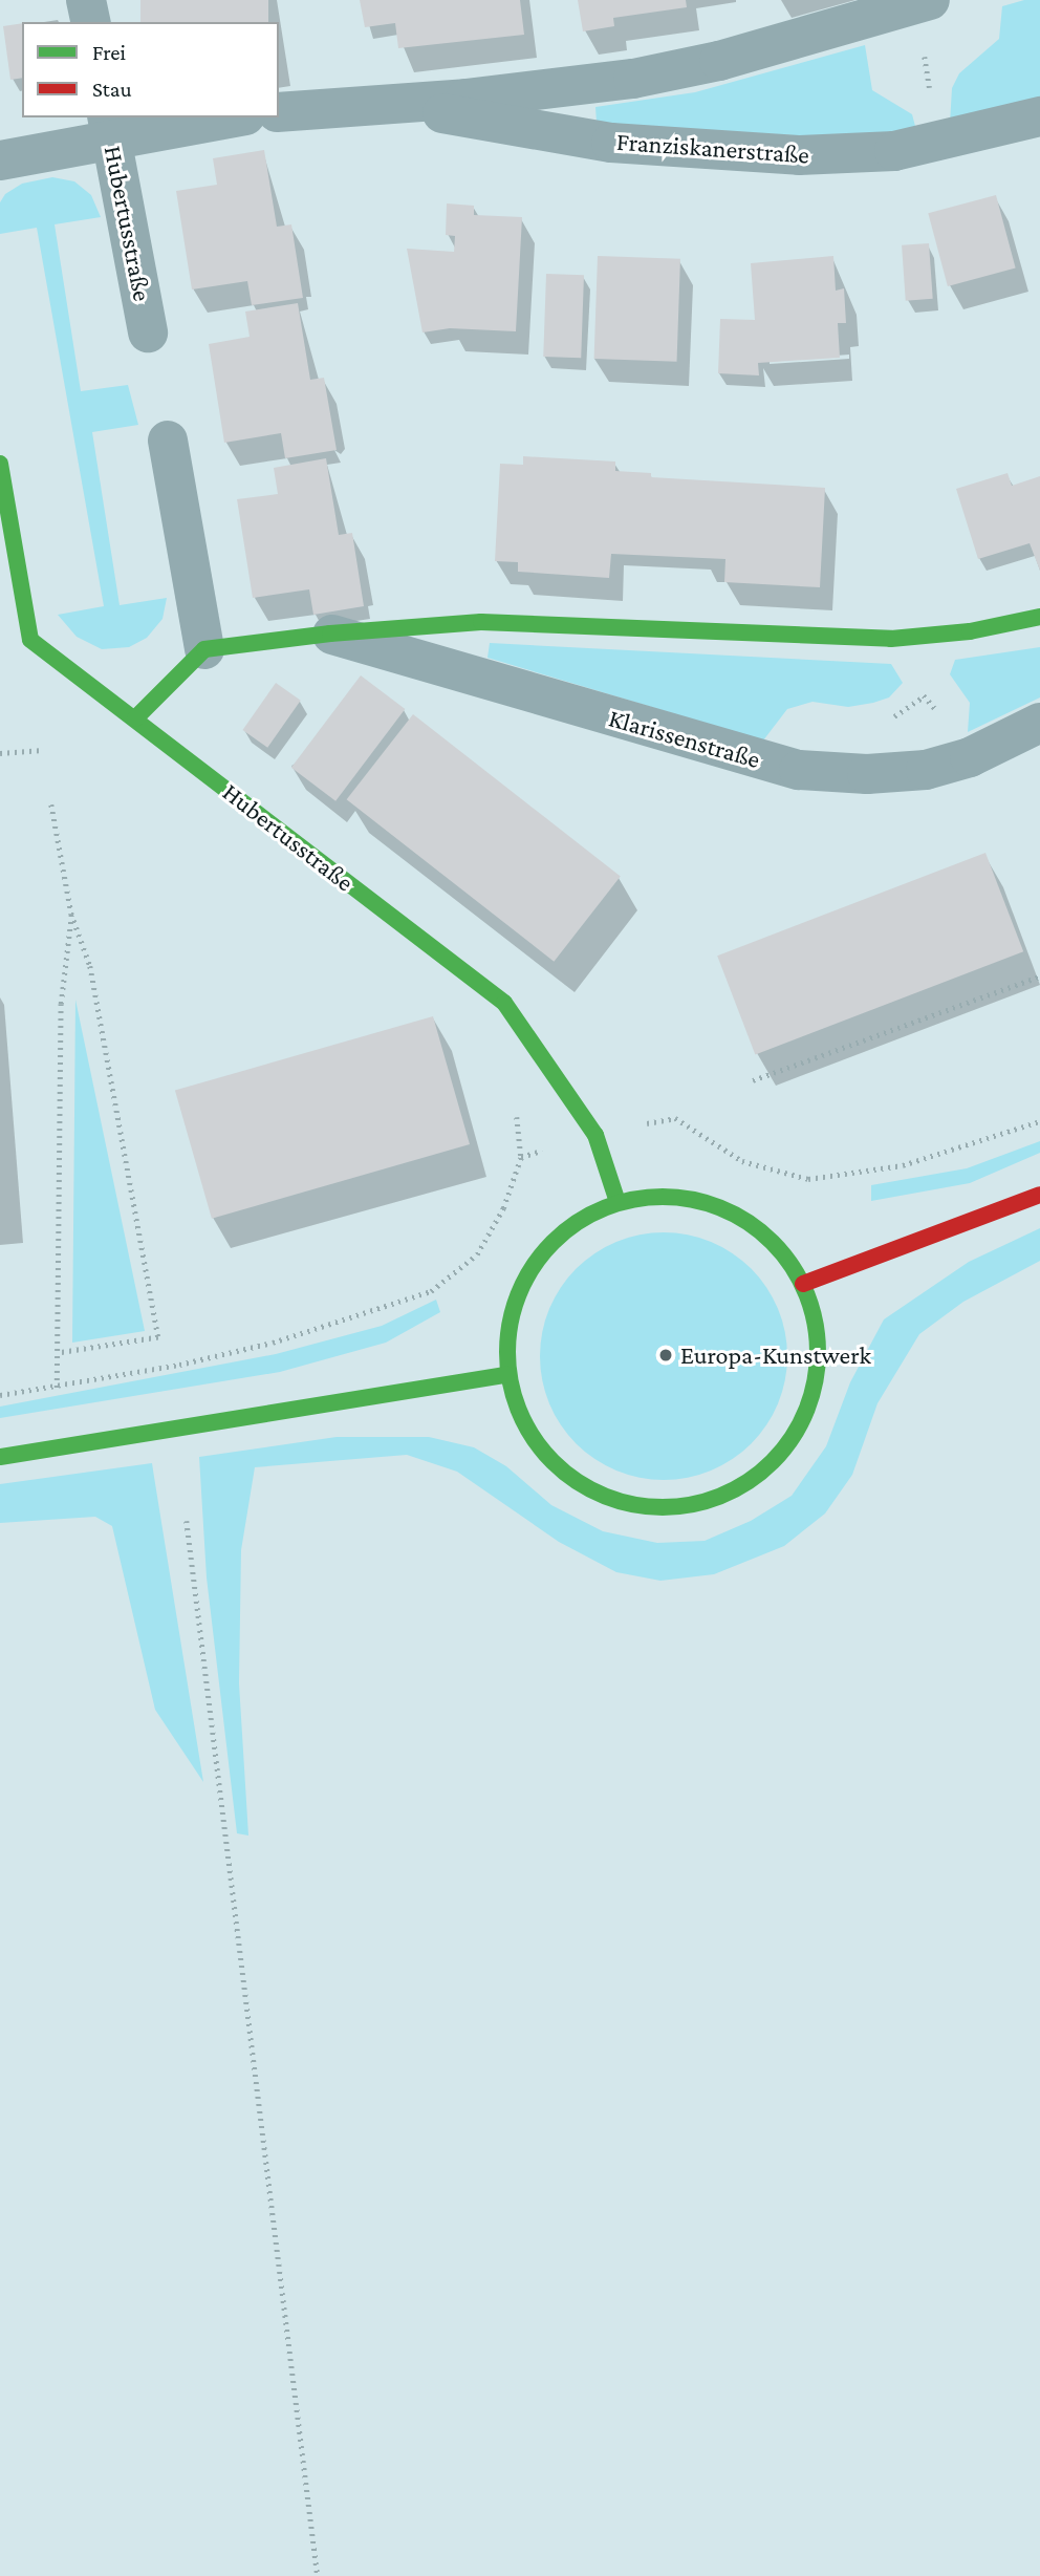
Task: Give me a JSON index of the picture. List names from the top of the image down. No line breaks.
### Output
{"streets":{"street":["Franziskanerstraße","Hubertusstraße","Klarissenstraße"]},"places":["Europa-Kunstwerk"],"legend":["Frei","Stau"]}
